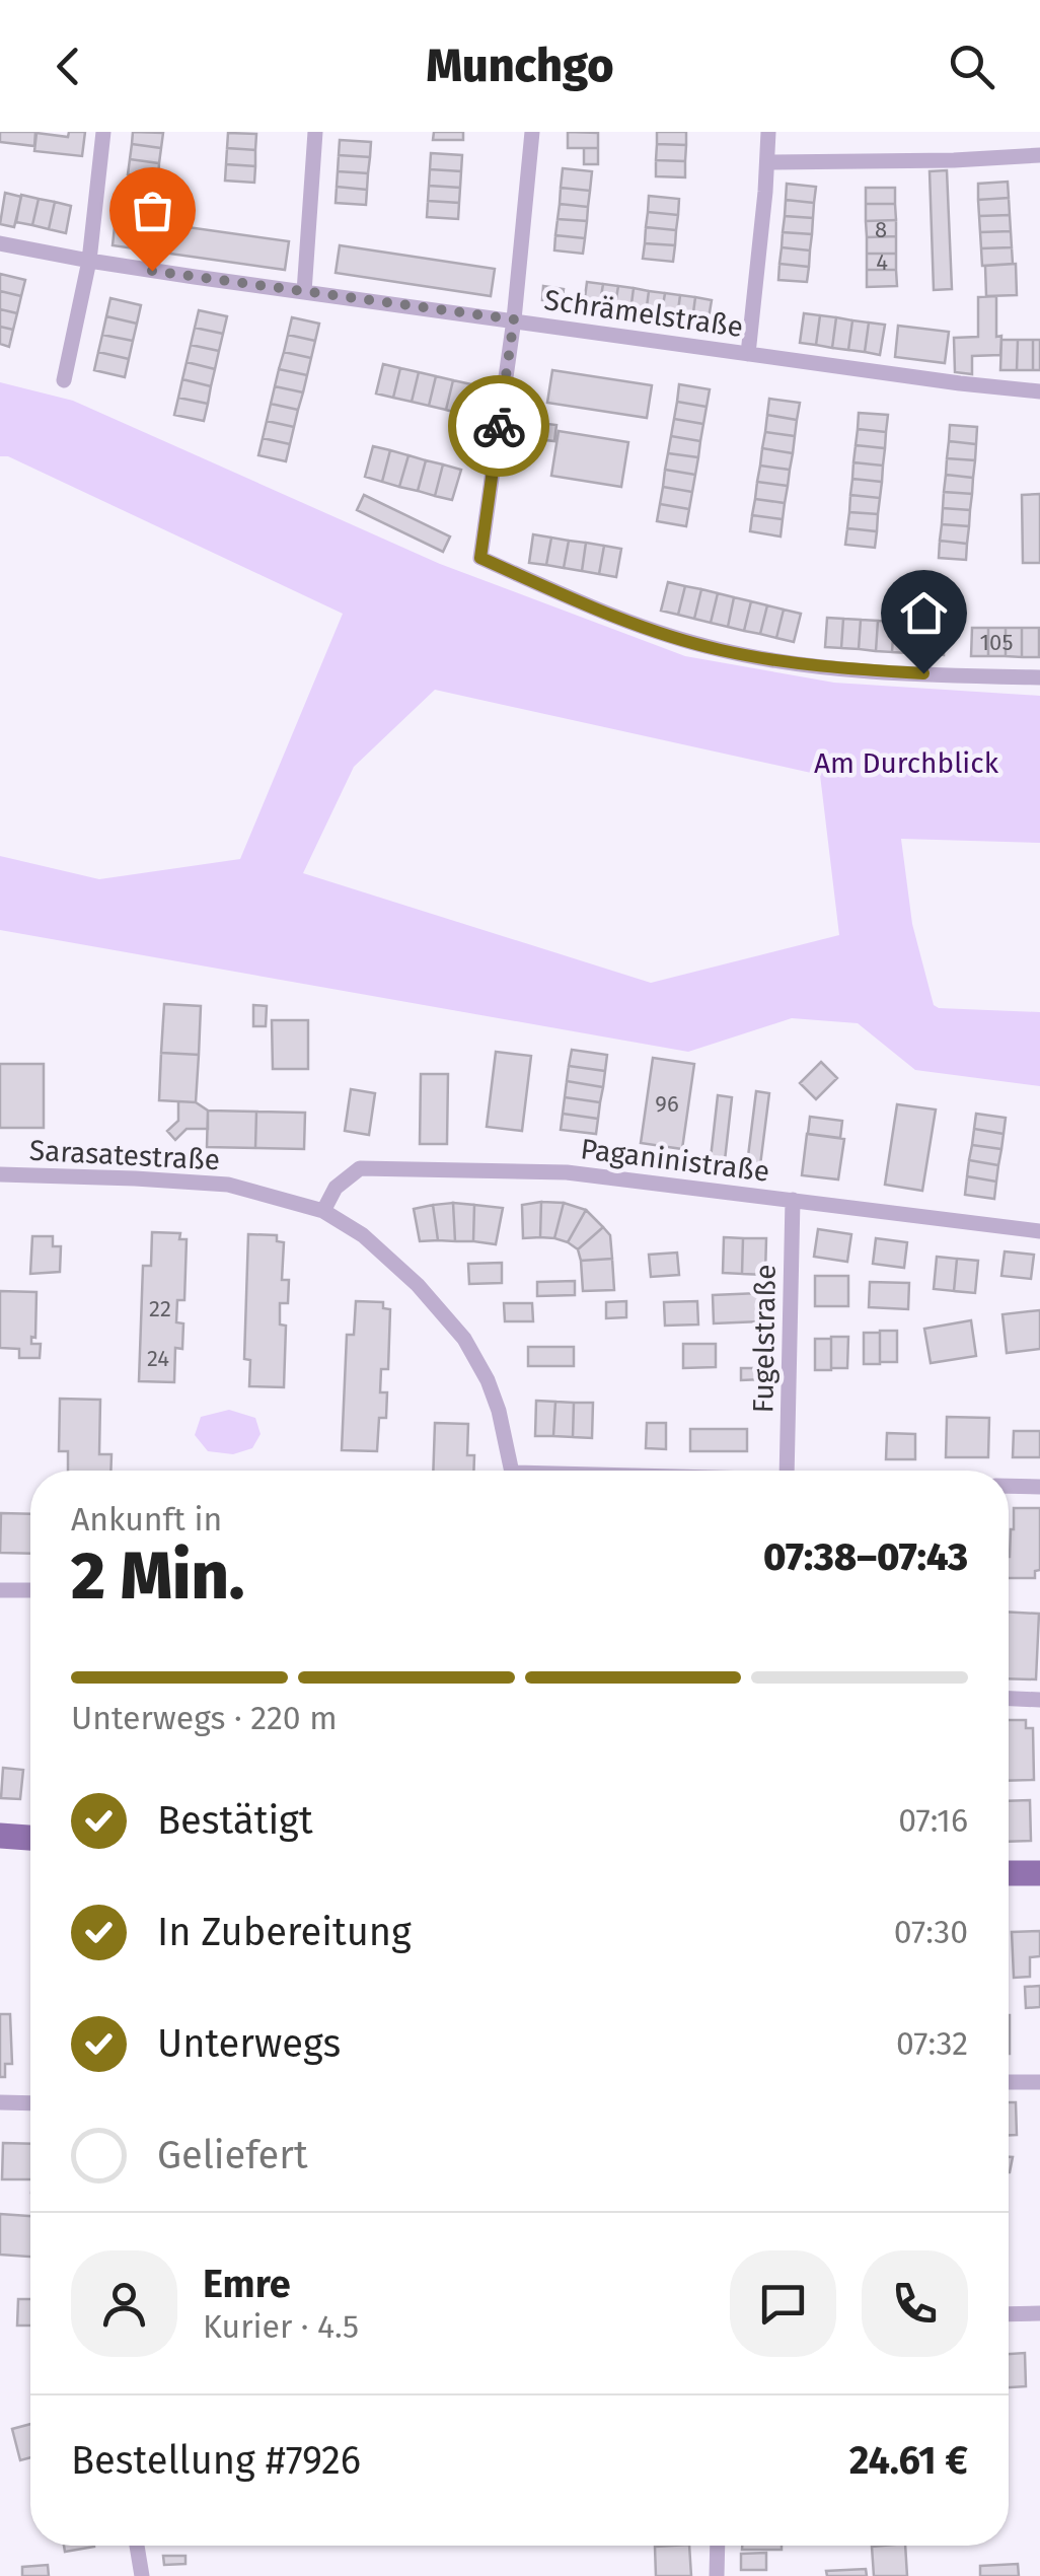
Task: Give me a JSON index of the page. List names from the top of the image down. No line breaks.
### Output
{"streets":{"street":["Schrämelstraße","Sarasatestraße","Paganinistraße","Fugelstraße"]},"crossings":[["Sarasatestraße","Paganinistraße"],["Paganinistraße","Fugelstraße"]],"parks":["Am Durchblick"],"house_numbers":["8","4","105","96","22","24"],"page":{"header":"Munchgo","heading":["2 Min.","Ankunft in","07:38–07:43"],"panel":["Emre","Kurier · 4.5","Bestellung #7926","24.61 €"],"bar":"Unterwegs · 220 m","list":[["Bestätigt","07:16"],["In Zubereitung","07:30"],["Unterwegs","07:32"],"Geliefert"]}}
